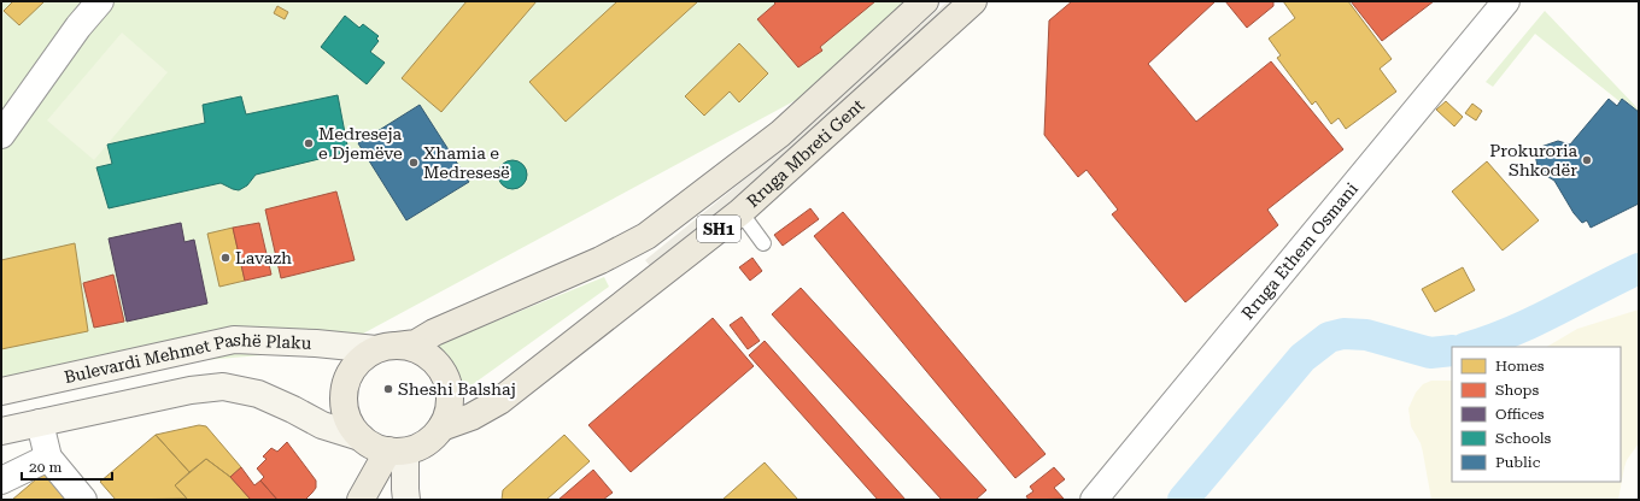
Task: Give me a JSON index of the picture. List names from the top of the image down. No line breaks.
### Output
{"streets":{"main road":["Rruga Mbreti Gent","SH1","Bulevardi Mehmet Pashë Plaku"],"street":["Rruga Ethem Osmani"]},"crossings":[["Rruga Mbreti Gent","Bulevardi Mehmet Pashë Plaku"]],"places":["Medreseja e Djemëve","Prokuroria Shkodër","Xhamia e Medresesë","Lavazh","Sheshi Balshaj"],"legend":["Homes","Shops","Offices","Schools","Public"],"scale_bar":"20 m"}
